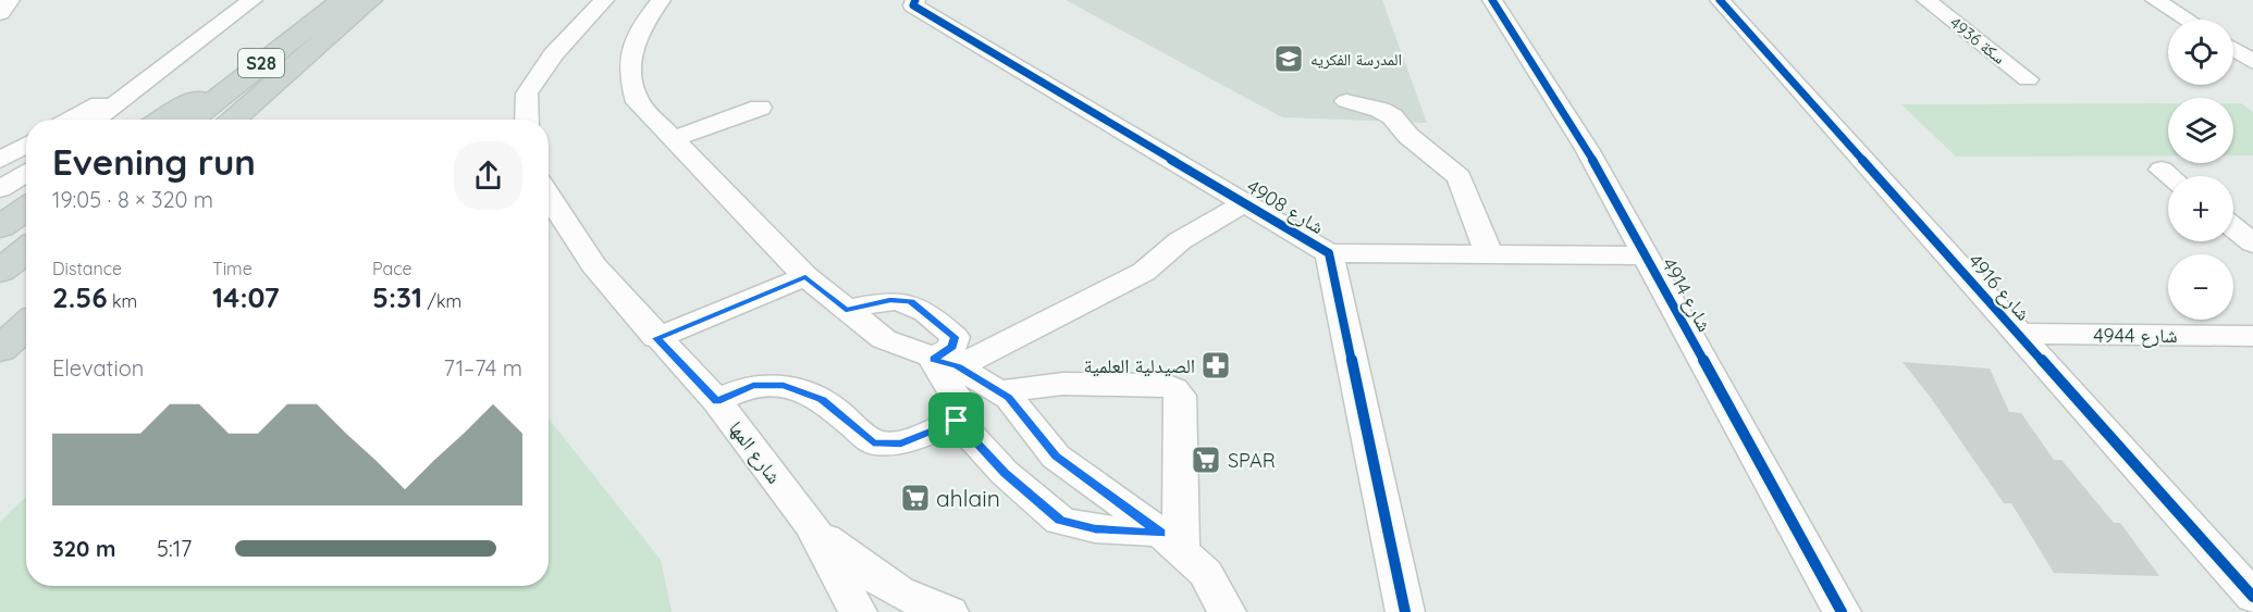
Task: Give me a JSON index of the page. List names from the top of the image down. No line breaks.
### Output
{"streets":{"main road":["S28"],"street":["سكة 4936","4908 شارع","4916 شارع","4914 شارع","4944 شارع","شارع المها"]},"crossings":[["4916 شارع","4944 شارع"]],"places":{"school or university":["المدرسة الفكريه"],"pharmacy":["الصيدلية العلمية"],"supermarket":["SPAR","ahlain"]},"page":{"map_buttons":["+","−"],"heading":["Evening run","19:05 · 8 × 320 m"],"stats":[["Distance","2.56 km"],["Time","14:07"],["Pace","5:31 /km"]],"chart":["Elevation","71–74 m"],"list":[{"name":"320 m","note":"5:17"}]}}
